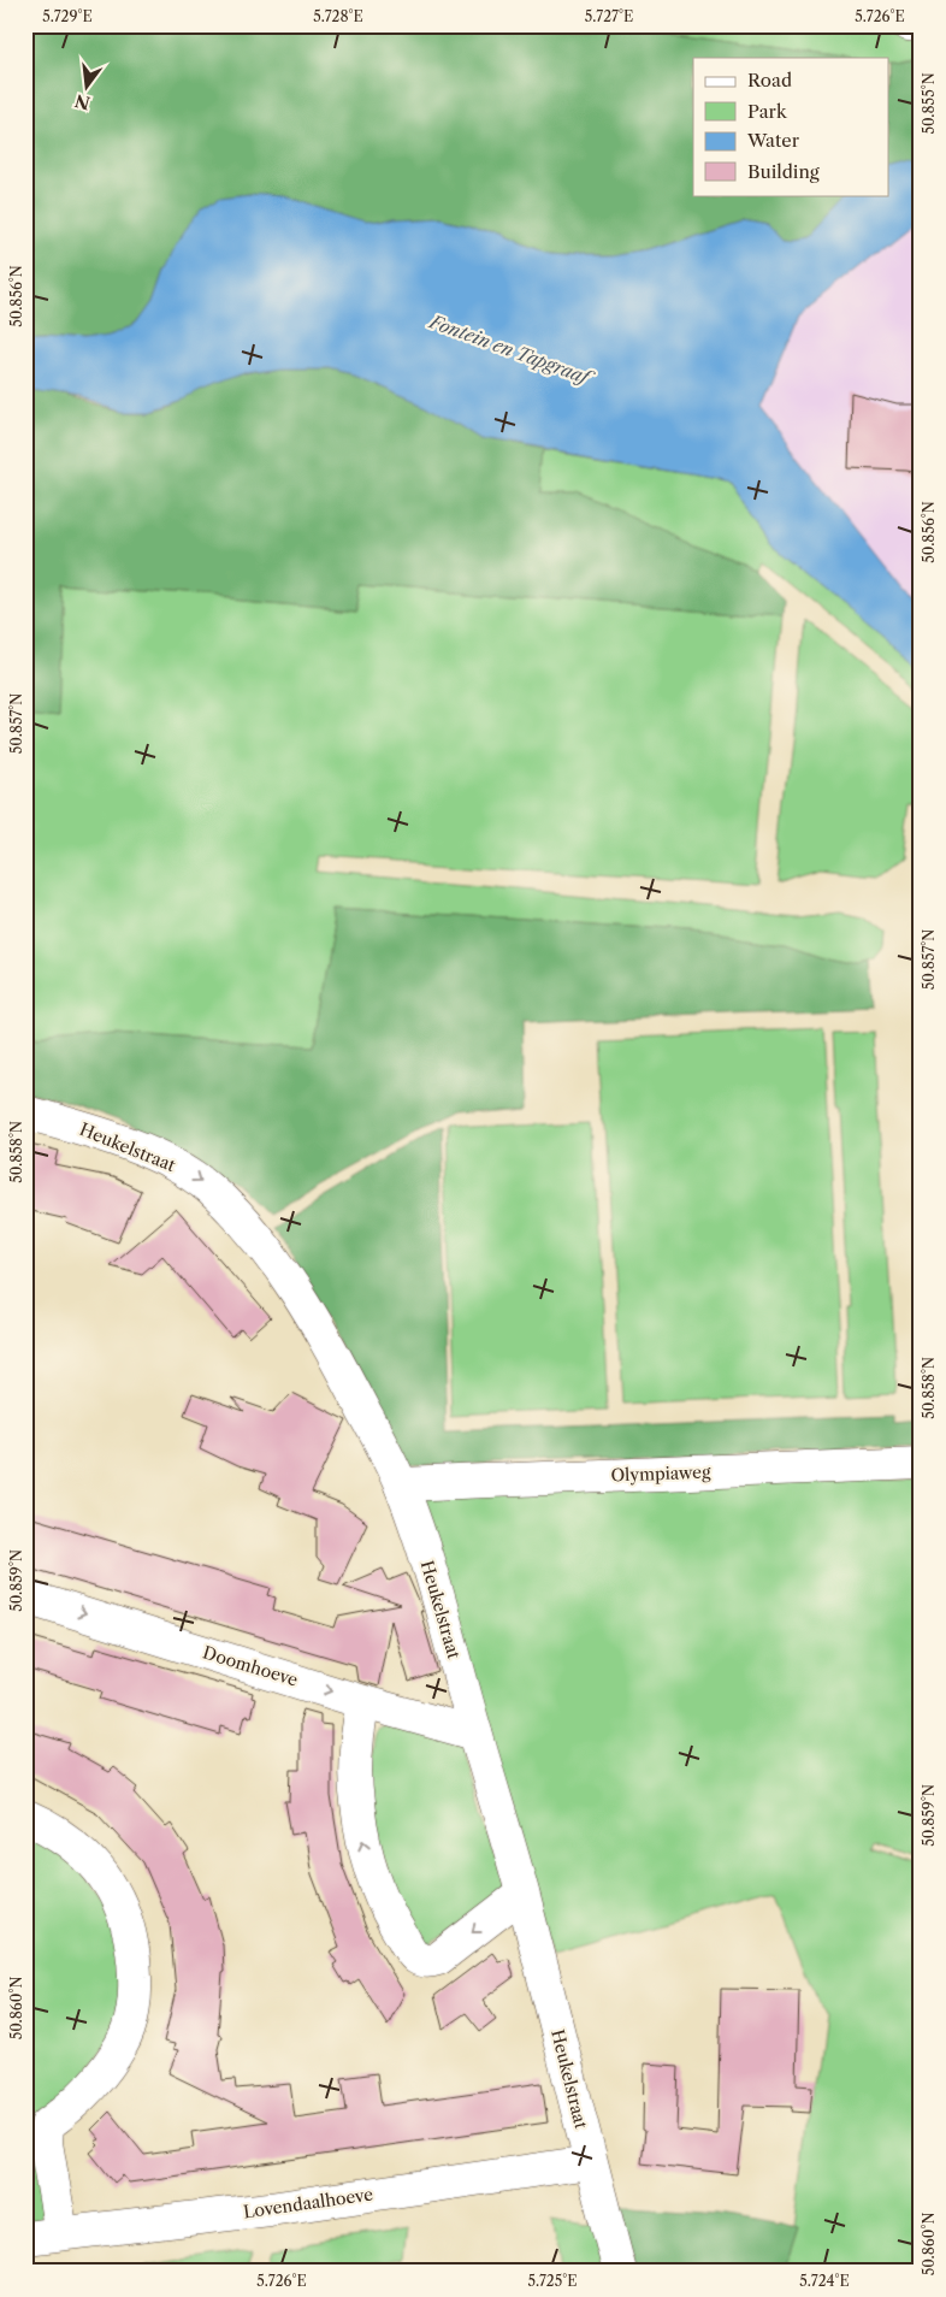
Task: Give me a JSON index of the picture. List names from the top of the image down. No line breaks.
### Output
{"streets":{"street":["Heukelstraat","Olympiaweg","Doomhoeve","Lovendaalhoeve"]},"crossings":[["Heukelstraat","Olympiaweg"],["Heukelstraat","Doomhoeve"],["Heukelstraat","Lovendaalhoeve"]],"one_way":["Heukelstraat","Doomhoeve"],"water":["Fontein en Tapgraaf"],"legend":["Road","Park","Water","Building"],"north":"bottom","coordinates":["5.729°E","5.728°E","5.727°E","5.726°E","50.855°N","50.856°N","50.857°N","50.858°N","50.859°N","50.860°N","5.725°E","5.724°E"]}
